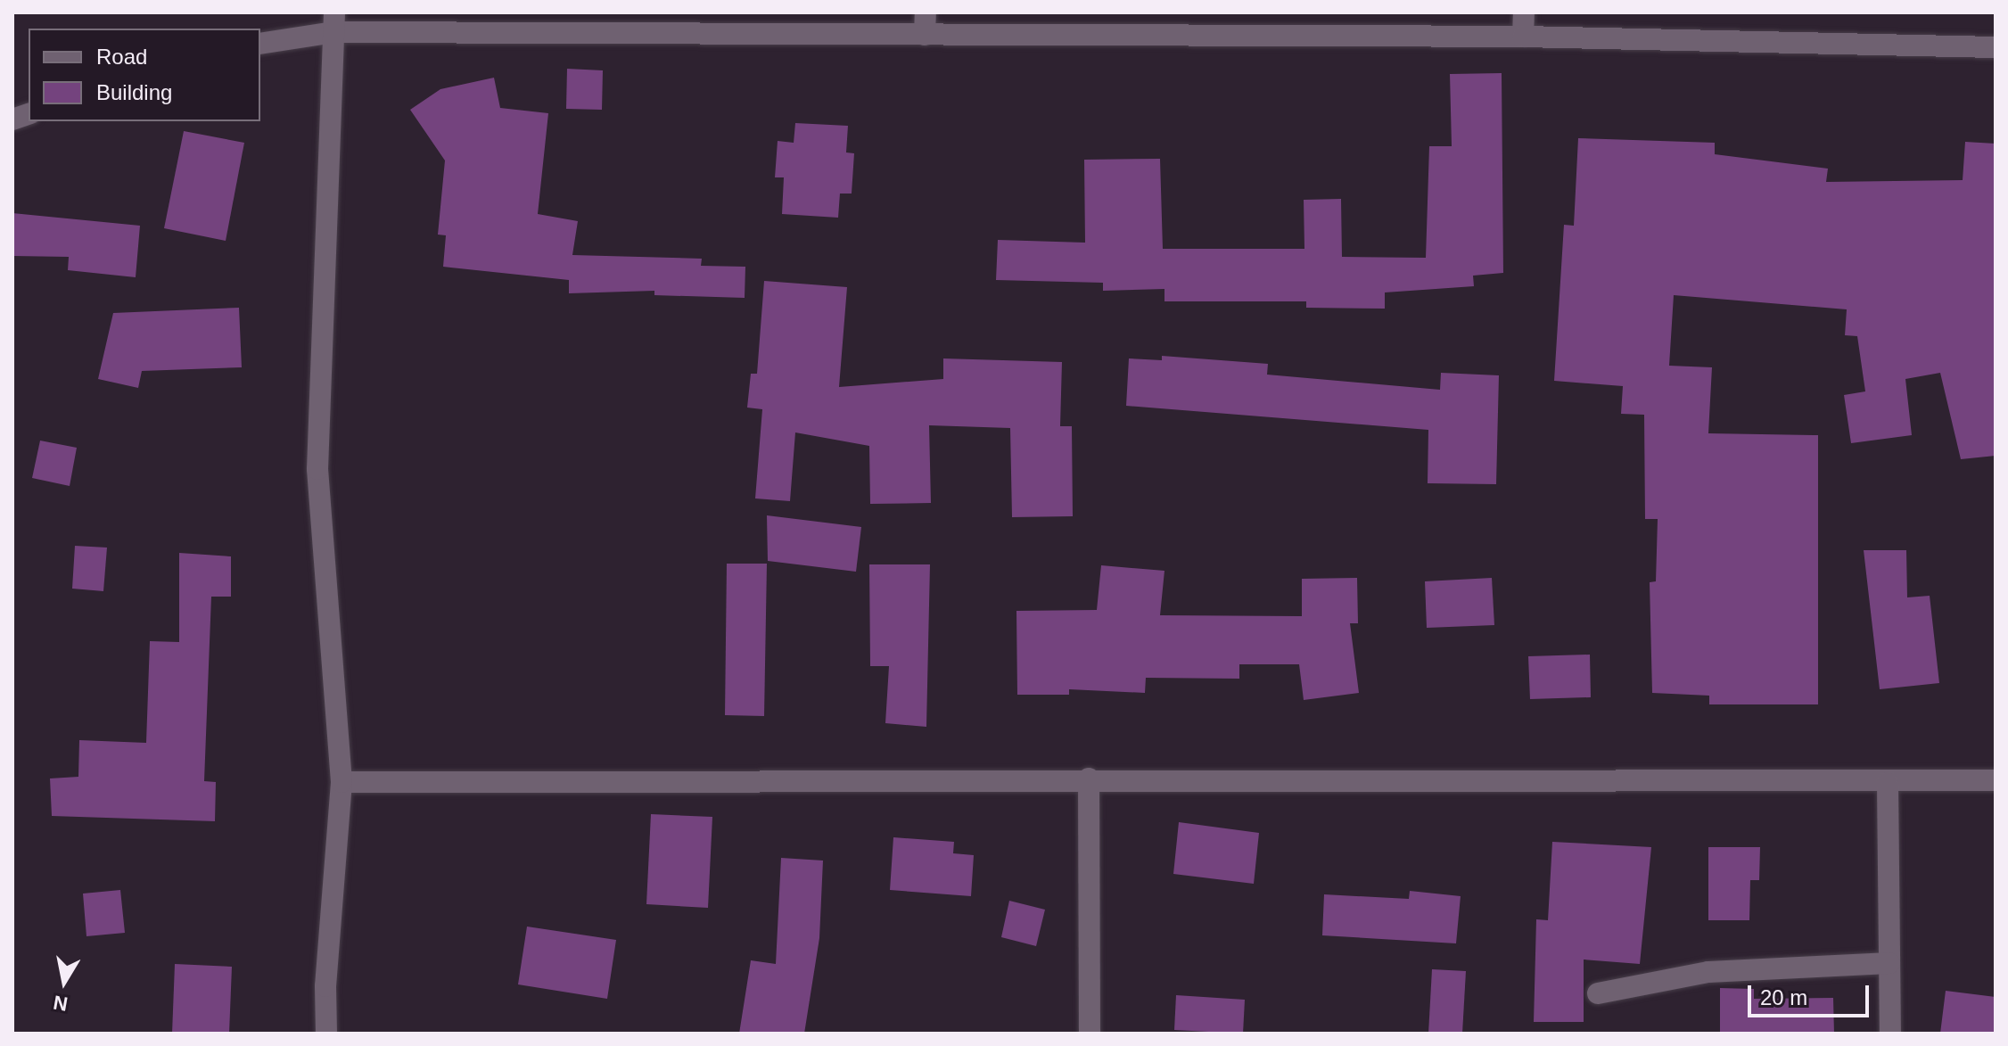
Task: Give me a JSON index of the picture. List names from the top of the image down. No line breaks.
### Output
{"legend":["Road","Building"],"scale_bar":"20 m","north":"bottom"}
